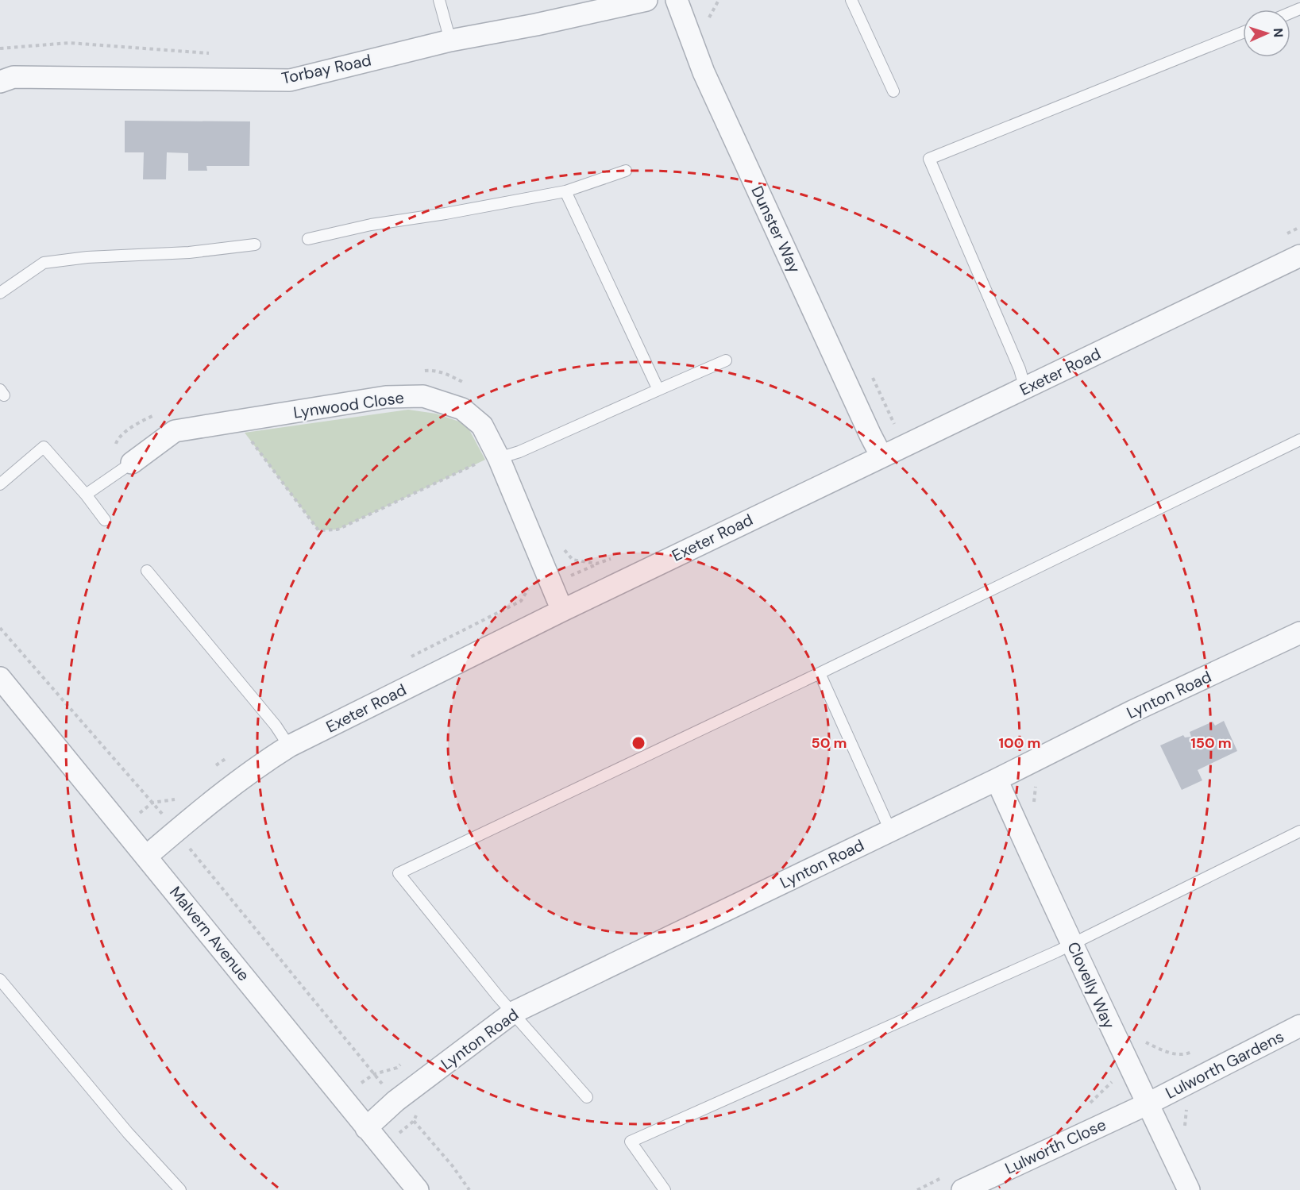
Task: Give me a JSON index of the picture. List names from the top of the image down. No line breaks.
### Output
{"streets":{"street":["Torbay Road","Dunster Way","Exeter Road","Lynwood Close","Lynton Road","Malvern Avenue","Clovelly Way","Lulworth Gardens","Lulworth Close"]},"crossings":[["Dunster Way","Exeter Road"],["Exeter Road","Lynwood Close"],["Exeter Road","Malvern Avenue"],["Lynton Road","Malvern Avenue"],["Lynton Road","Clovelly Way"],["Clovelly Way","Lulworth Gardens"],["Clovelly Way","Lulworth Close"],["Lulworth Gardens","Lulworth Close"]],"north":"right","rings":["50 m","100 m","150 m"]}
